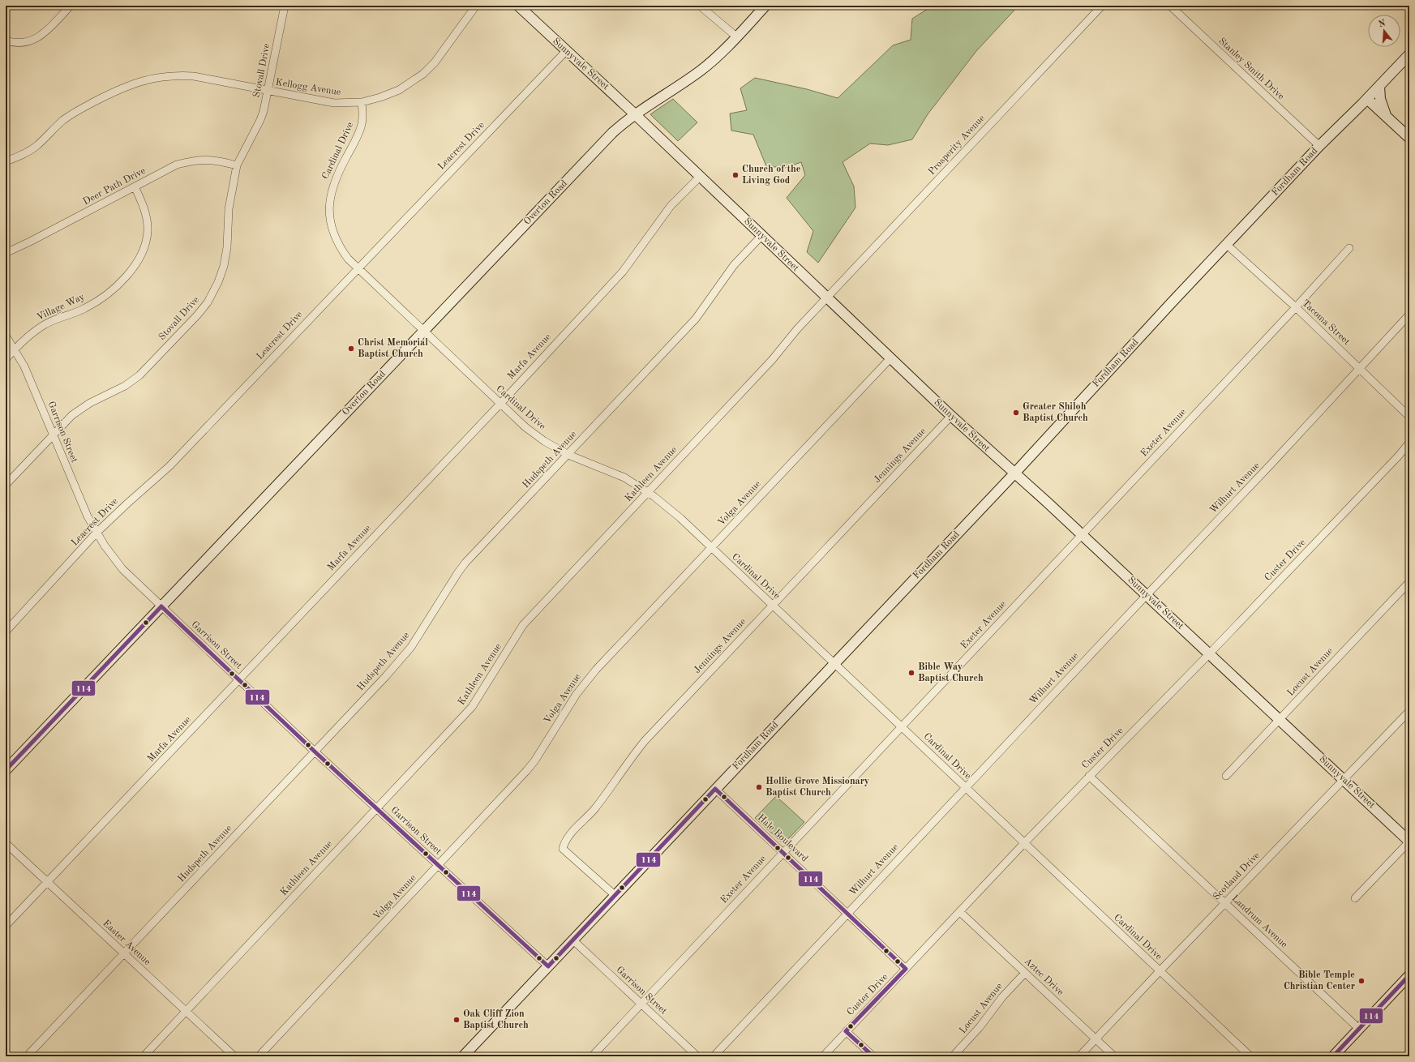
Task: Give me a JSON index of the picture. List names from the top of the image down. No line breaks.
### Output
{"streets":{"street":["Sunnyvale Street","Stanley Smith Drive","Stovall Drive","Kellogg Avenue","Prosperity Avenue","Leacrest Drive","Cardinal Drive","Fordham Road","Deer Path Drive","Overton Road","Village Way","Tacoma Street","Marfa Avenue","Garrison Street","Exeter Avenue","Jennings Avenue","Hudspeth Avenue","Kathleen Avenue","Wilhurt Avenue","Volga Avenue","Custer Drive","Locust Avenue","Hale Boulevard","Scotland Drive","Landrum Avenue","Easter Avenue","Aztec Drive"]},"crossings":[["Sunnyvale Street","Prosperity Avenue"],["Sunnyvale Street","Leacrest Drive"],["Sunnyvale Street","Fordham Road"],["Sunnyvale Street","Overton Road"],["Sunnyvale Street","Marfa Avenue"],["Sunnyvale Street","Exeter Avenue"],["Sunnyvale Street","Jennings Avenue"],["Sunnyvale Street","Hudspeth Avenue"],["Sunnyvale Street","Kathleen Avenue"],["Sunnyvale Street","Wilhurt Avenue"],["Sunnyvale Street","Volga Avenue"],["Sunnyvale Street","Custer Drive"],["Sunnyvale Street","Locust Avenue"],["Sunnyvale Street","Scotland Drive"],["Stanley Smith Drive","Fordham Road"],["Stovall Drive","Kellogg Avenue"],["Stovall Drive","Deer Path Drive"],["Stovall Drive","Garrison Street"],["Kellogg Avenue","Cardinal Drive"],["Prosperity Avenue","Kathleen Avenue"],["Leacrest Drive","Cardinal Drive"],["Leacrest Drive","Garrison Street"],["Cardinal Drive","Fordham Road"],["Cardinal Drive","Overton Road"],["Cardinal Drive","Marfa Avenue"],["Cardinal Drive","Exeter Avenue"],["Cardinal Drive","Jennings Avenue"],["Cardinal Drive","Hudspeth Avenue"],["Cardinal Drive","Kathleen Avenue"],["Cardinal Drive","Wilhurt Avenue"],["Cardinal Drive","Volga Avenue"],["Cardinal Drive","Custer Drive"],["Cardinal Drive","Scotland Drive"],["Fordham Road","Tacoma Street"],["Fordham Road","Garrison Street"],["Fordham Road","Jennings Avenue"],["Fordham Road","Hale Boulevard"],["Deer Path Drive","Village Way"],["Overton Road","Garrison Street"],["Village Way","Garrison Street"],["Tacoma Street","Exeter Avenue"],["Tacoma Street","Wilhurt Avenue"],["Marfa Avenue","Garrison Street"],["Marfa Avenue","Easter Avenue"],["Garrison Street","Exeter Avenue"],["Garrison Street","Hudspeth Avenue"],["Garrison Street","Kathleen Avenue"],["Garrison Street","Volga Avenue"],["Exeter Avenue","Hale Boulevard"],["Hudspeth Avenue","Easter Avenue"],["Kathleen Avenue","Easter Avenue"],["Wilhurt Avenue","Hale Boulevard"],["Custer Drive","Hale Boulevard"],["Custer Drive","Landrum Avenue"],["Custer Drive","Aztec Drive"],["Locust Avenue","Aztec Drive"],["Scotland Drive","Landrum Avenue"],["Scotland Drive","Aztec Drive"]],"places":["Church of the Living God","Christ Memorial Baptist Church","Greater Shiloh Baptist Church","Bible Way Baptist Church","Hollie Grove Missionary Baptist Church","Bible Temple Christian Center","Oak Cliff Zion Baptist Church"],"lines":["transit line 114"],"north":"top"}
